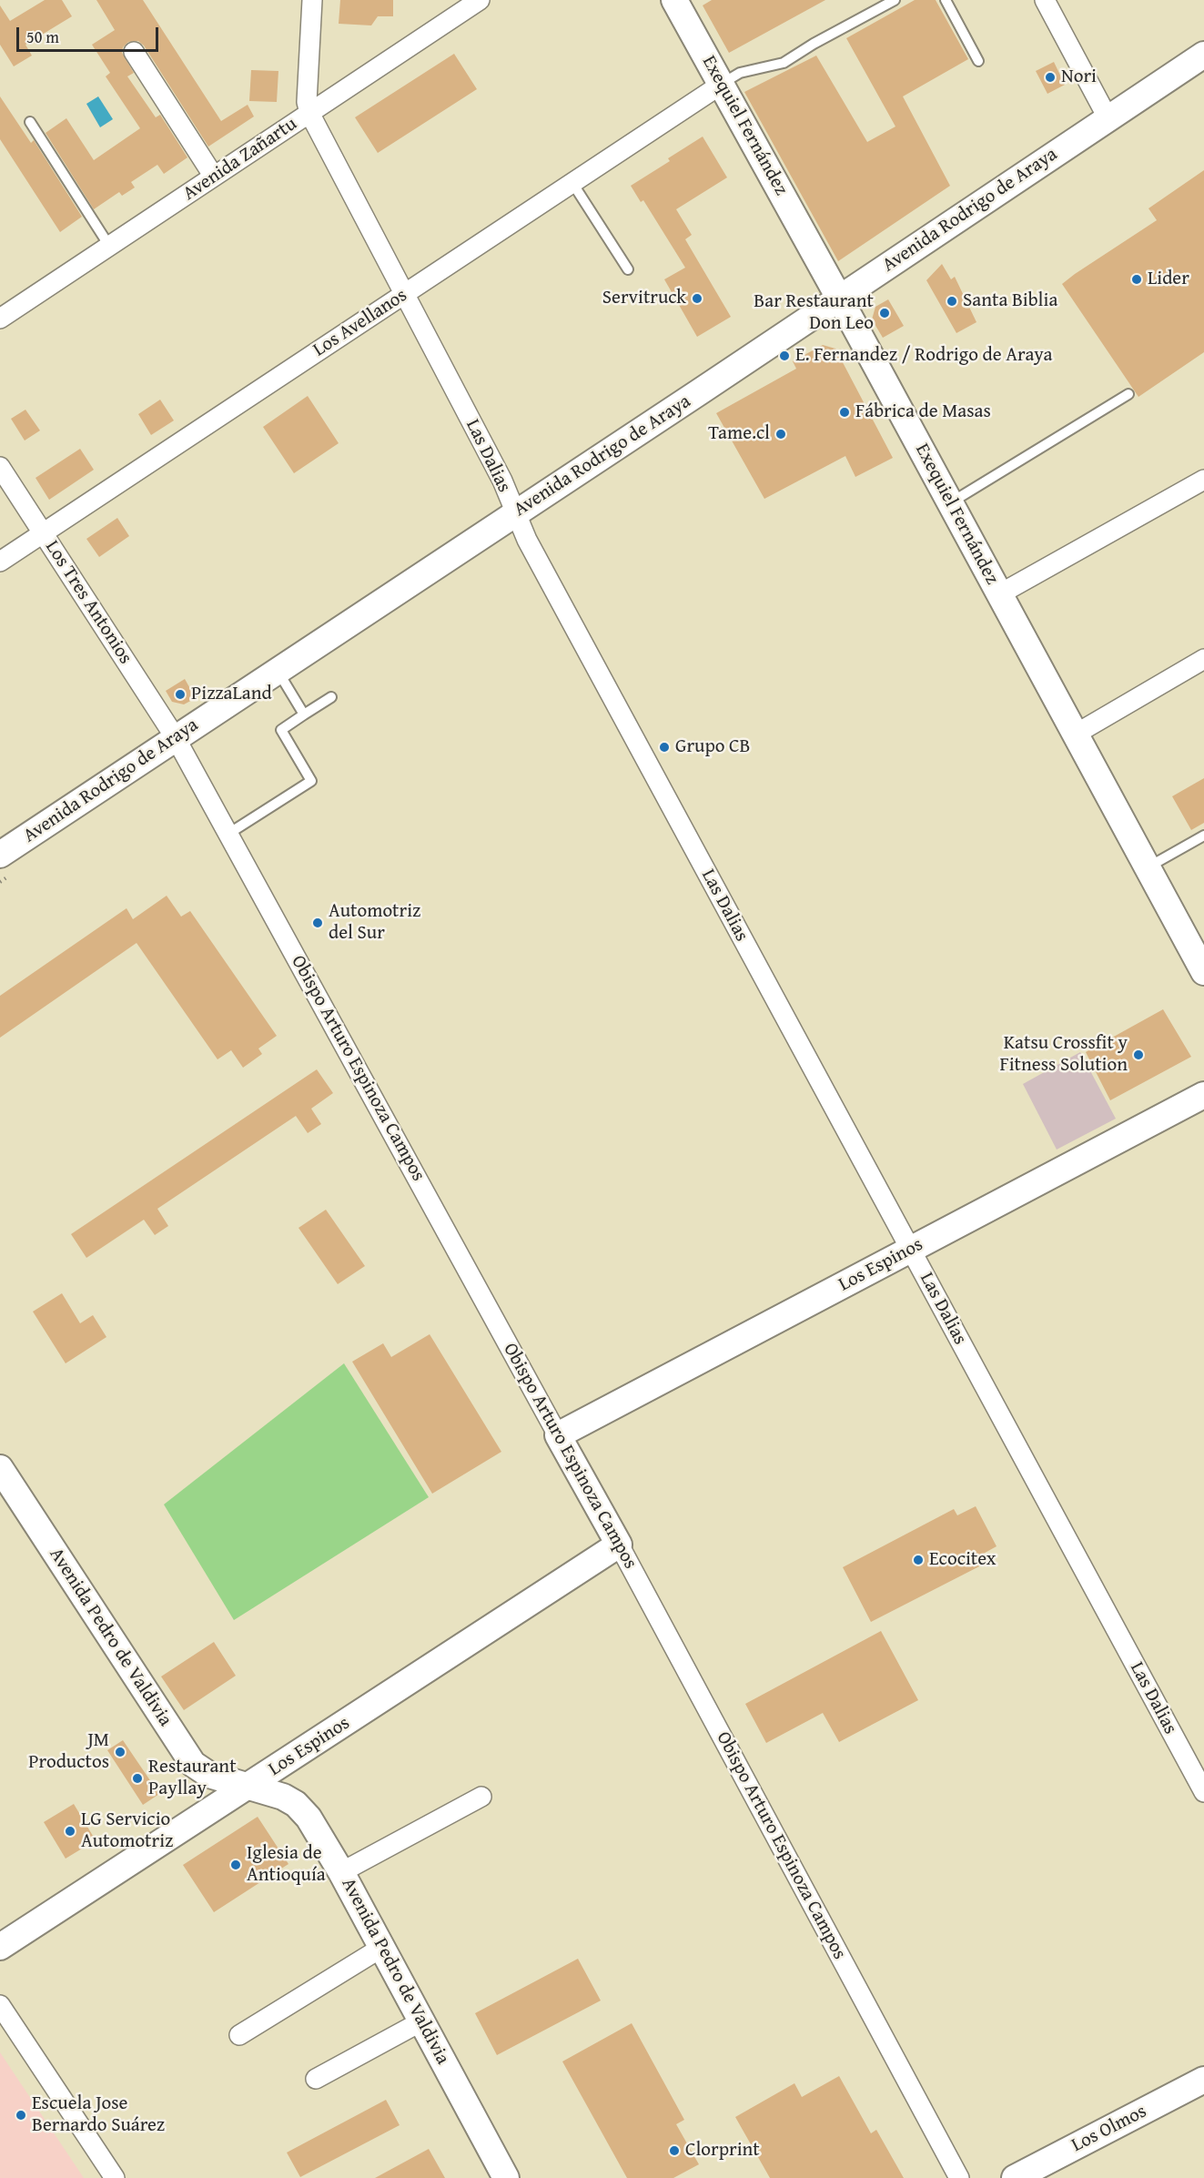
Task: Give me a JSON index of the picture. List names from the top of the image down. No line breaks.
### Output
{"streets":{"street":["Exequiel Fernández","Avenida Zañartu","Avenida Rodrigo de Araya","Los Avellanos","Las Dalias","Los Tres Antonios","Obispo Arturo Espinoza Campos","Los Espinos","Avenida Pedro de Valdivia","Los Olmos"]},"crossings":[["Exequiel Fernández","Avenida Rodrigo de Araya"],["Exequiel Fernández","Los Avellanos"],["Avenida Zañartu","Las Dalias"],["Avenida Rodrigo de Araya","Las Dalias"],["Avenida Rodrigo de Araya","Los Tres Antonios"],["Avenida Rodrigo de Araya","Obispo Arturo Espinoza Campos"],["Los Avellanos","Las Dalias"],["Los Avellanos","Los Tres Antonios"],["Las Dalias","Los Espinos"],["Los Tres Antonios","Obispo Arturo Espinoza Campos"],["Obispo Arturo Espinoza Campos","Los Espinos"],["Los Espinos","Avenida Pedro de Valdivia"]],"places":["Nori","Lider","Servitruck","Santa Biblia","Bar Restaurant Don Leo","E. Fernandez / Rodrigo de Araya","Fábrica de Masas","Tame.cl","PizzaLand","Grupo CB","Automotriz del Sur","Katsu Crossfit y Fitness Solution","Ecocitex","JM Productos","Restaurant Payllay","LG Servicio Automotriz","Iglesia de Antioquía","Escuela Jose Bernardo Suárez","Clorprint"],"scale_bar":"50 m"}
